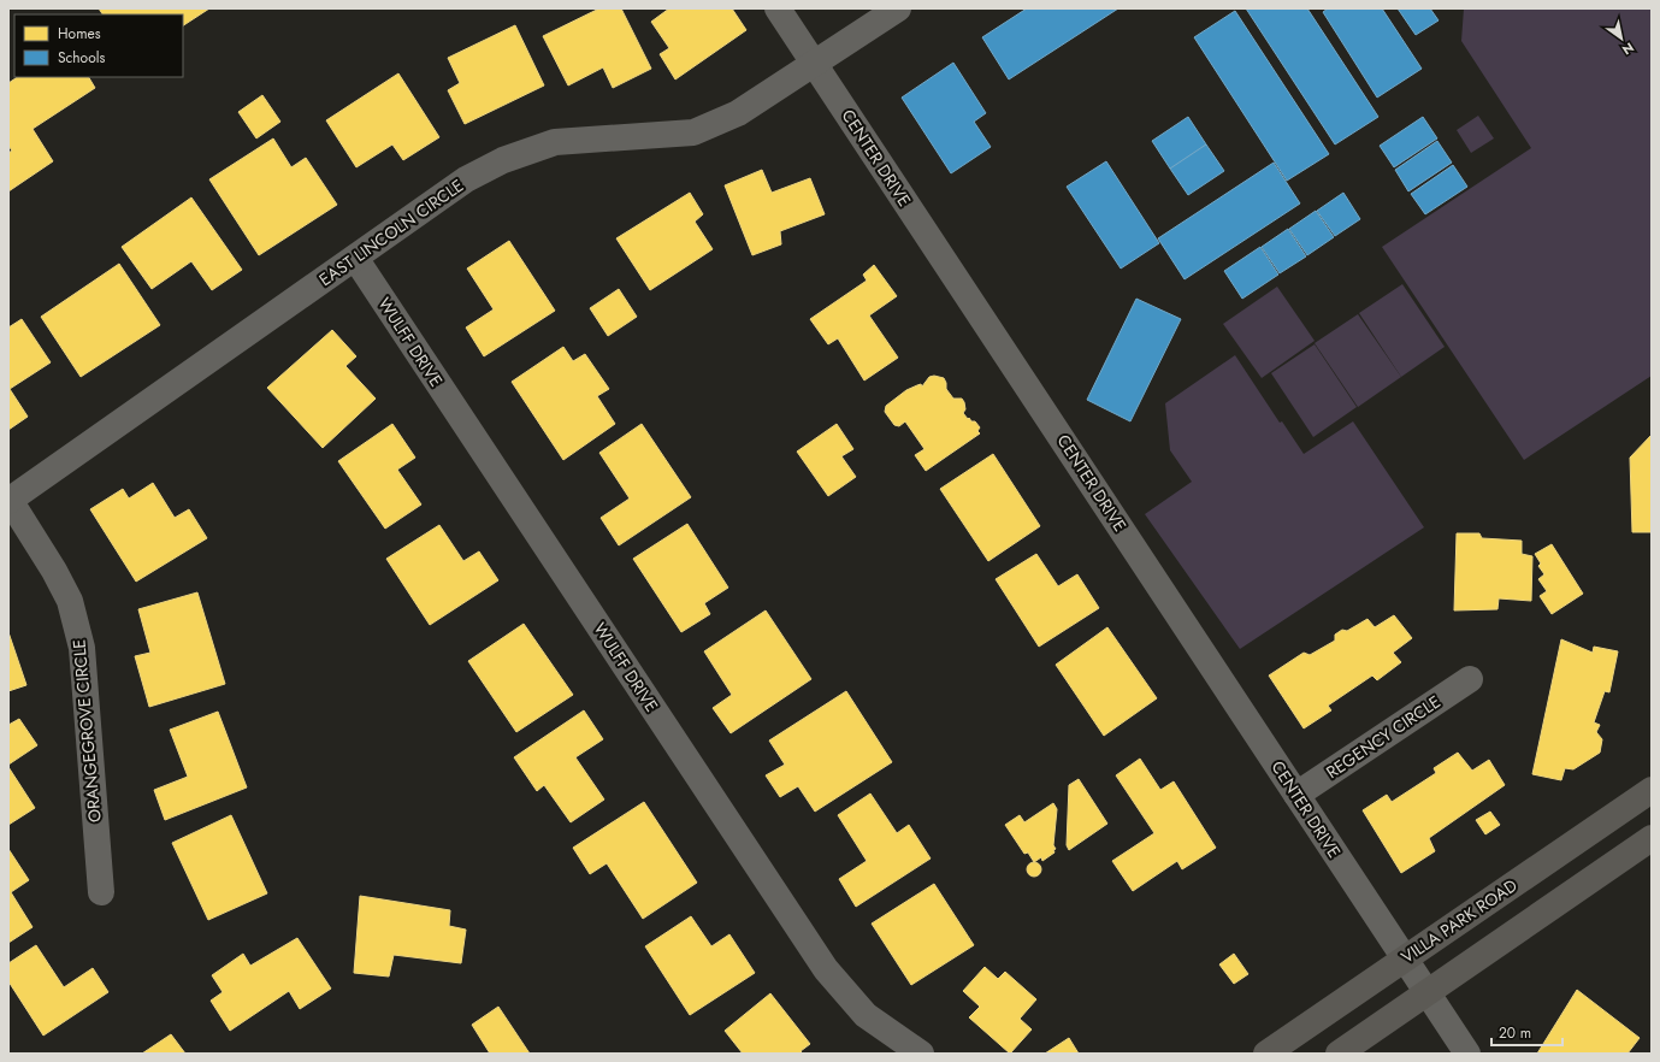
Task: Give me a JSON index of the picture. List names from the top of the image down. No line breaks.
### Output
{"streets":{"main road":["VILLA PARK ROAD"],"street":["CENTER DRIVE","EAST LINCOLN CIRCLE","WULFF DRIVE","ORANGEGROVE CIRCLE","REGENCY CIRCLE"]},"crossings":[["CENTER DRIVE","EAST LINCOLN CIRCLE"],["CENTER DRIVE","REGENCY CIRCLE"],["CENTER DRIVE","VILLA PARK ROAD"],["EAST LINCOLN CIRCLE","WULFF DRIVE"],["EAST LINCOLN CIRCLE","ORANGEGROVE CIRCLE"]],"legend":["Homes","Schools"],"scale_bar":"20 m","north":"bottom right"}
